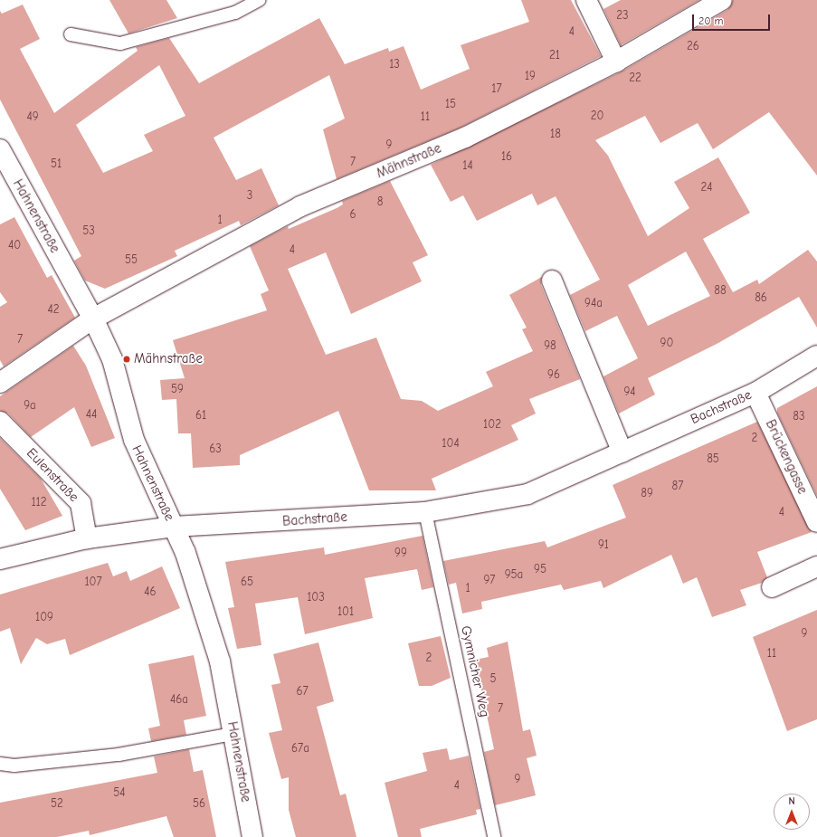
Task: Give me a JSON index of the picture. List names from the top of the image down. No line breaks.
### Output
{"streets":{"street":["Mähnstraße","Hahnenstraße","Bachstraße","Brückengasse","Eulenstraße"],"lane":["Gymnicher Weg"]},"crossings":[["Mähnstraße","Hahnenstraße"],["Hahnenstraße","Bachstraße"],["Bachstraße","Brückengasse"],["Bachstraße","Eulenstraße"],["Bachstraße","Gymnicher Weg"]],"places":["Mähnstraße"],"house_numbers":["23","4","26","21","13","19","22","17","15","20","49","11","18","9","16","7","51","14","24","3","8","6","1","53","40","4","55","88","86","94a","42","7","90","98","96","59","94","9a","44","61","83","102","2","104","63","85","87","89","112","4","91","99","95","95a","97","107","65","1","46","103","101","109","9","11","2","5","67","46a","7","67a","9","4","54","52","56"],"scale_bar":"20 m","north":"top"}
